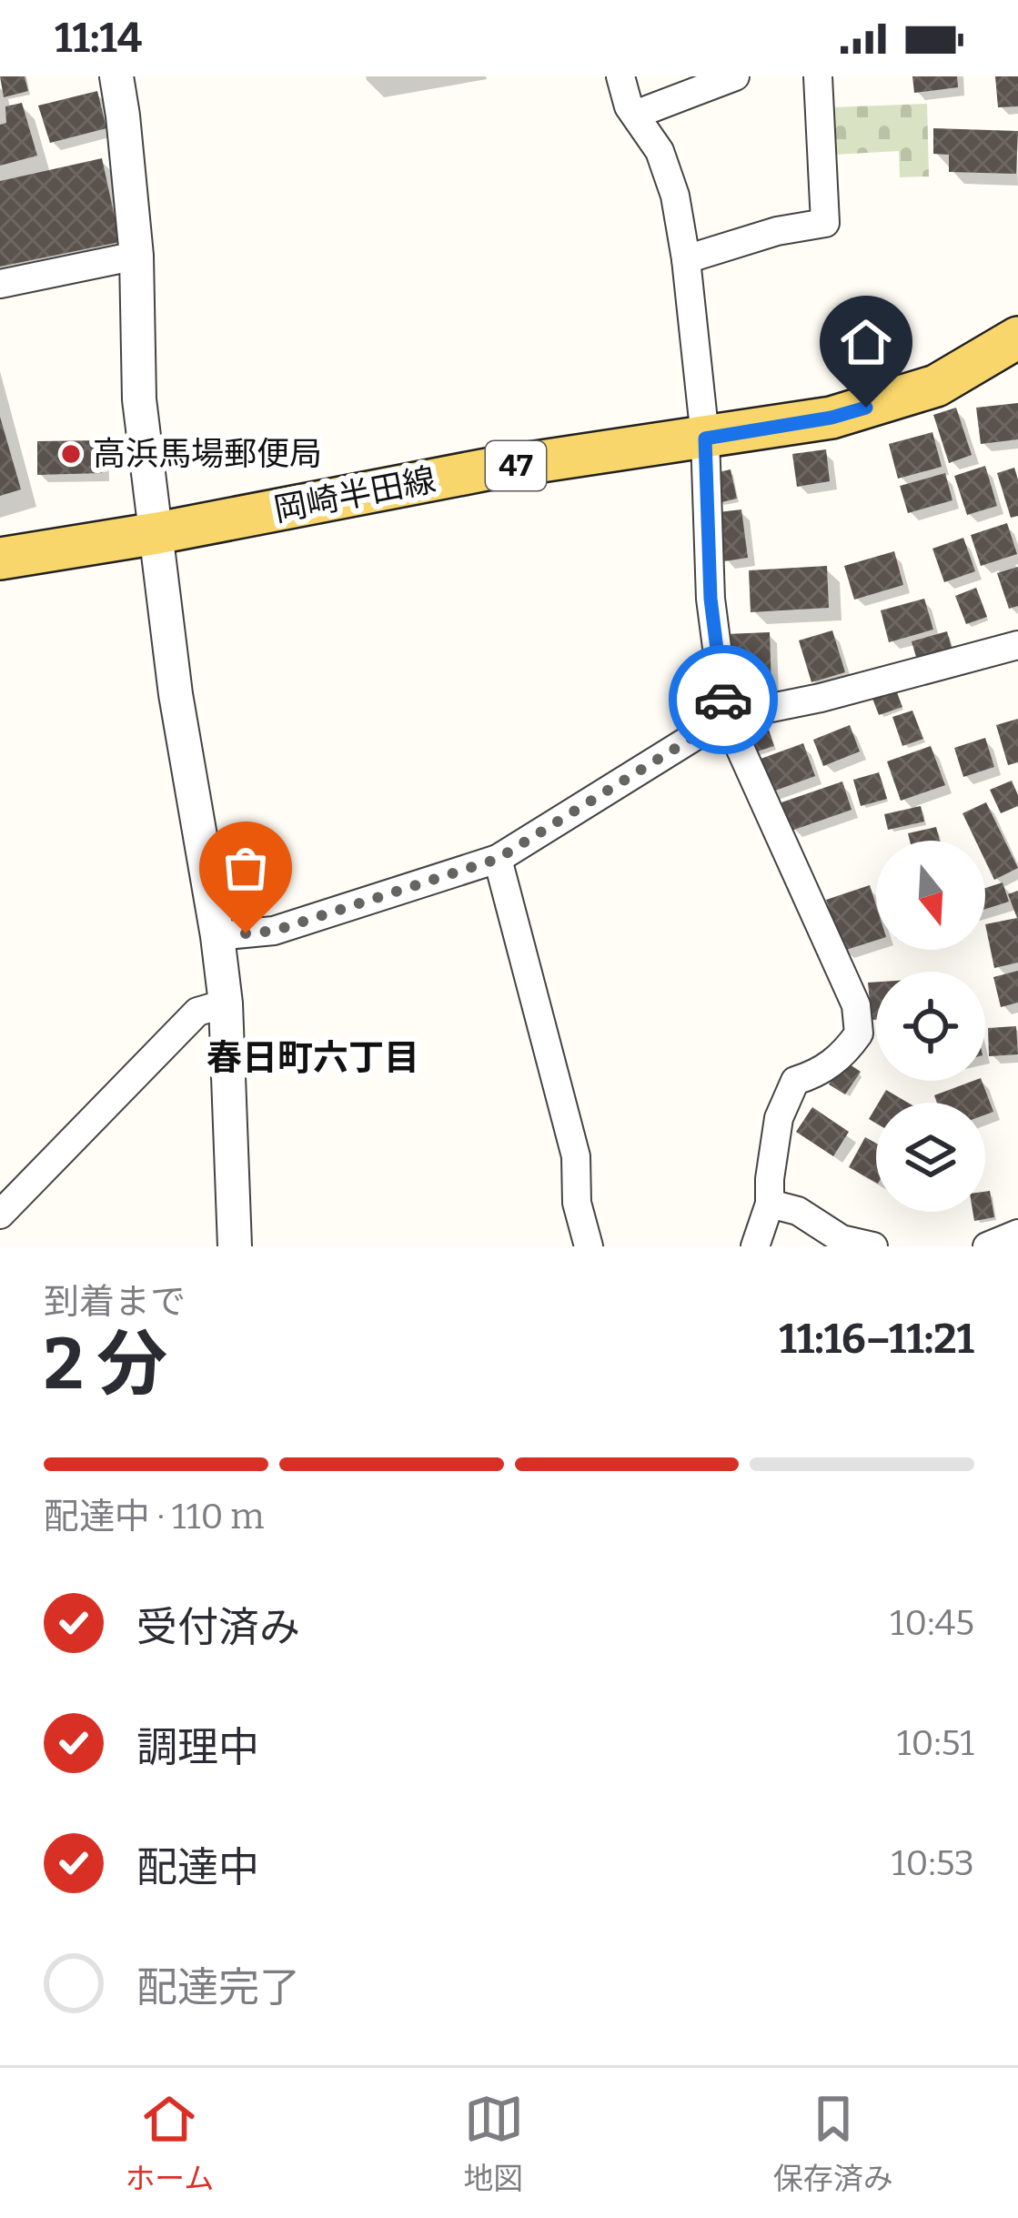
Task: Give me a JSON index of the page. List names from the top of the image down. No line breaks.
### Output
{"streets":{"main road":["47","岡崎半田線"]},"districts":["春日町六丁目"],"places":["高浜馬場郵便局"],"north":"bottom","page":{"status":"11:14","heading":["2 分","到着まで","11:16–11:21"],"bar":"配達中 · 110 m","list":[["受付済み","10:45"],["調理中","10:51"],["配達中","10:53"],"配達完了"],"tabs":["ホーム","地図","保存済み"]}}
